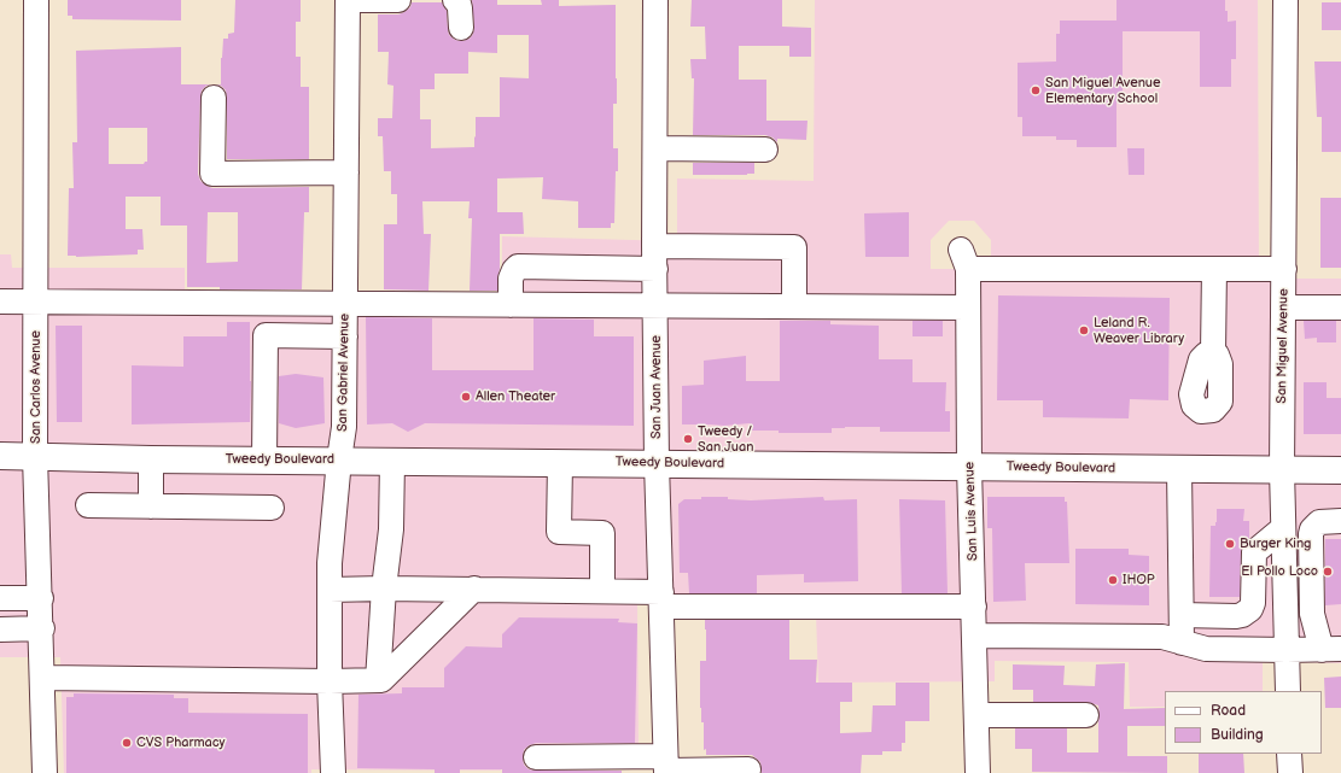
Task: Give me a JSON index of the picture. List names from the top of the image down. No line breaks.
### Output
{"streets":{"main road":["Tweedy Boulevard"],"street":["San Miguel Avenue","San Gabriel Avenue","San Carlos Avenue","San Juan Avenue","San Luis Avenue"]},"crossings":[["San Miguel Avenue","Tweedy Boulevard"],["San Gabriel Avenue","Tweedy Boulevard"],["San Carlos Avenue","Tweedy Boulevard"],["San Juan Avenue","Tweedy Boulevard"],["Tweedy Boulevard","San Luis Avenue"]],"places":["San Miguel Avenue Elementary School","Leland R. Weaver Library","Allen Theater","Tweedy / San Juan","Burger King","El Pollo Loco","IHOP","CVS Pharmacy"],"legend":["Road","Building"]}
